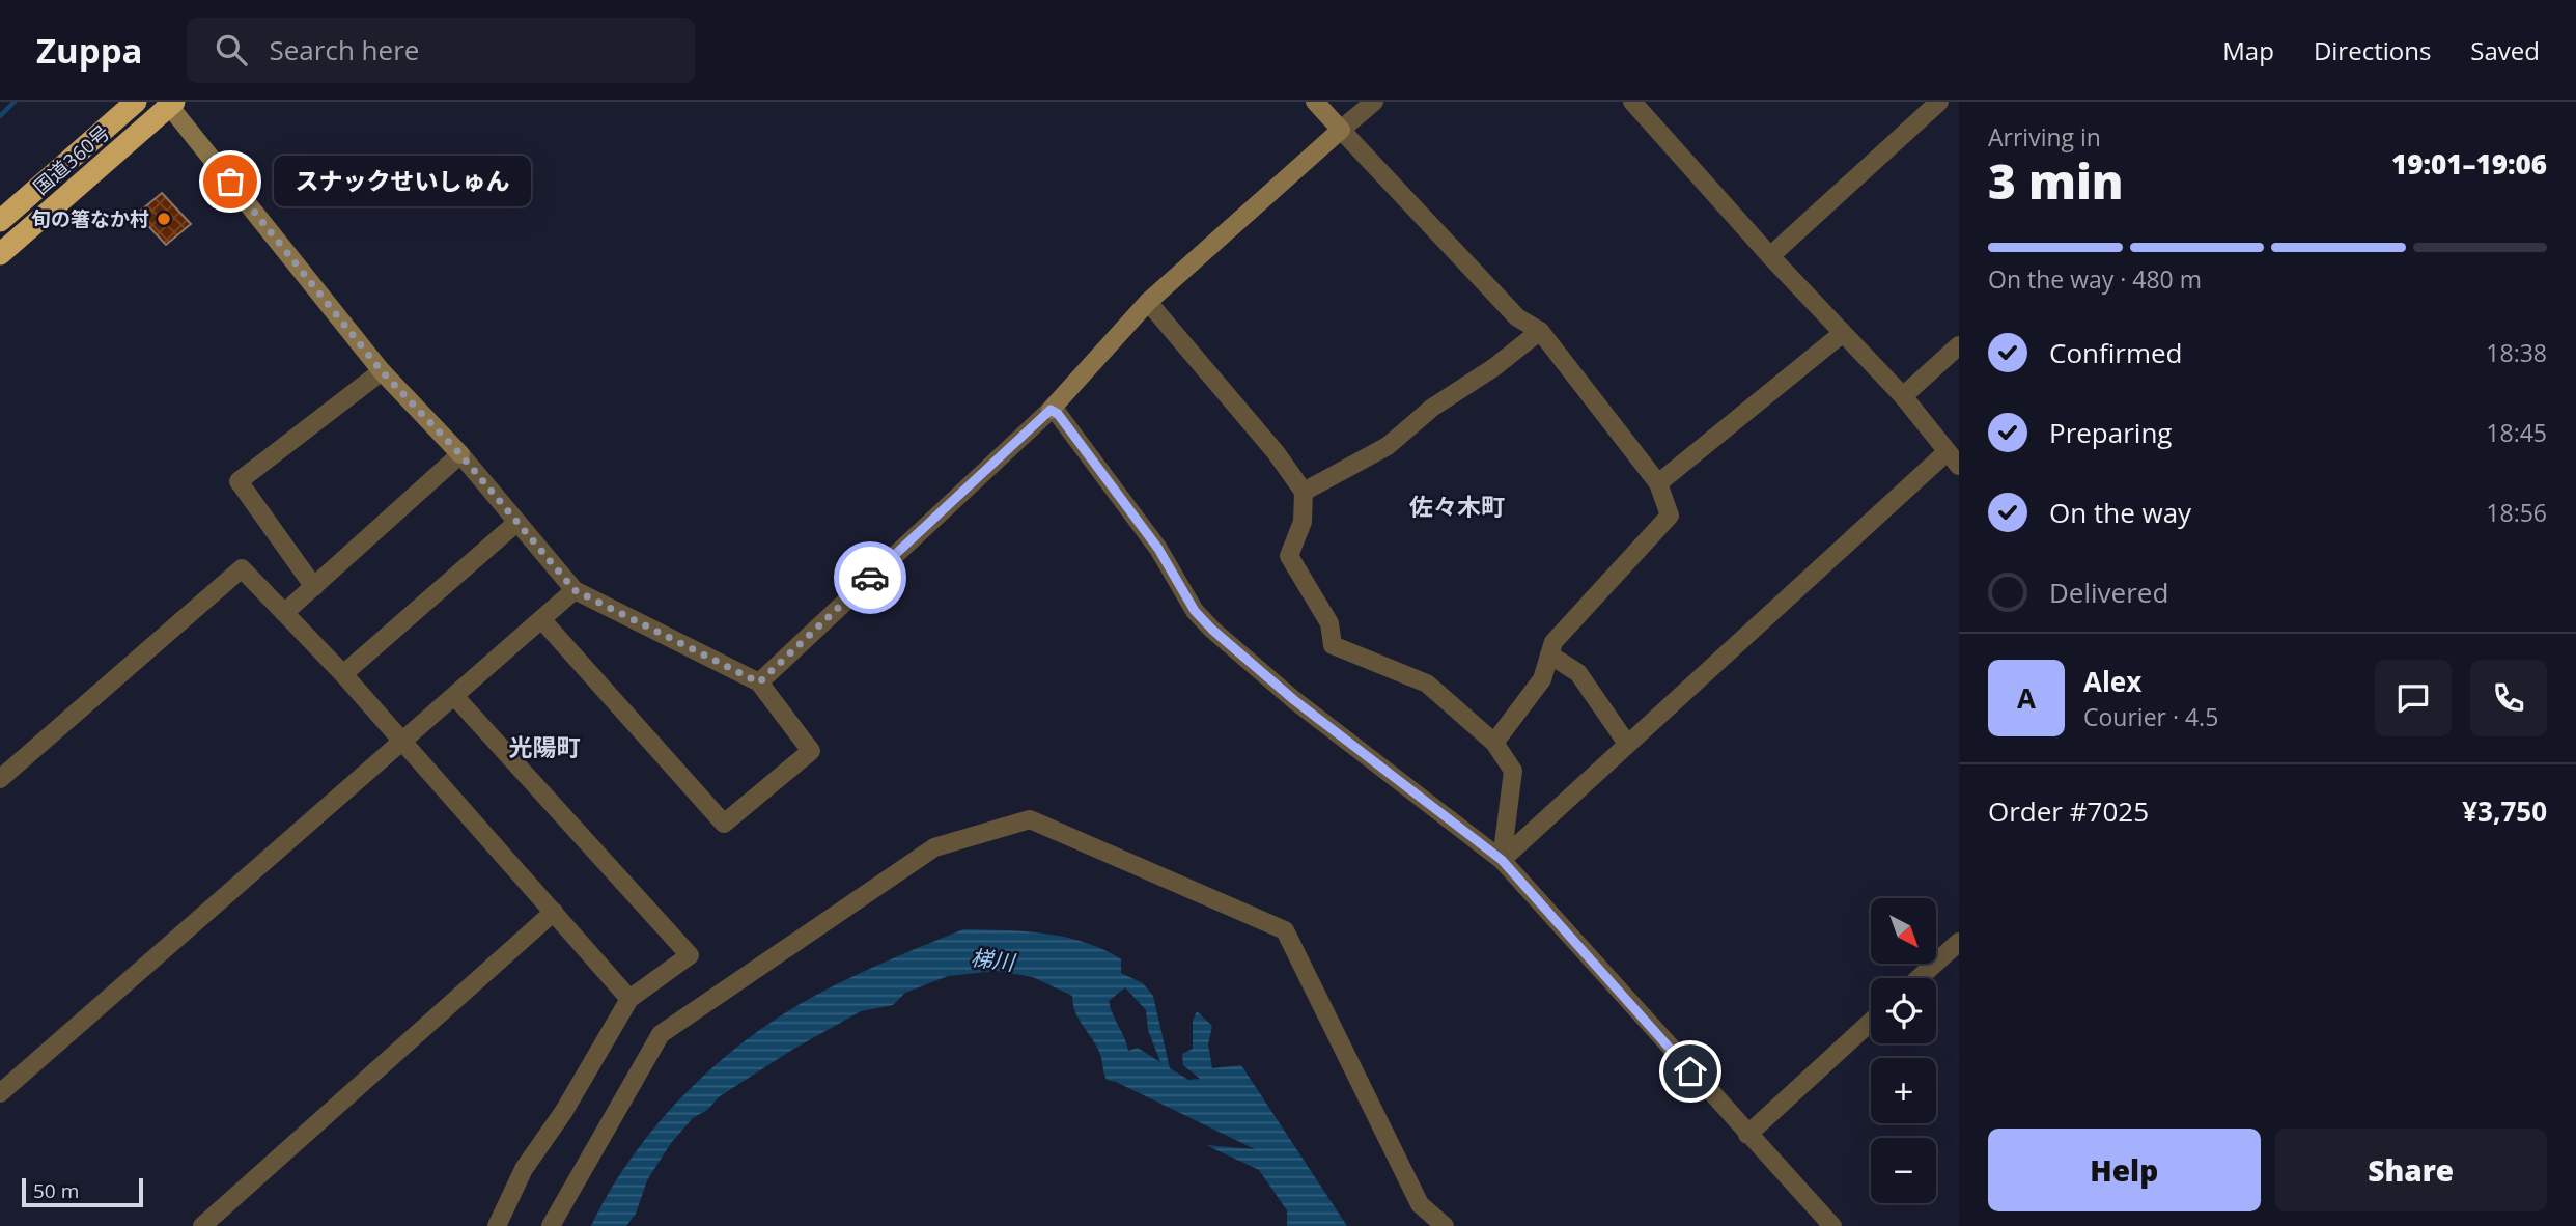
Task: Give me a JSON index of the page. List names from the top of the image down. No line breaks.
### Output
{"streets":{"highway":["国道360号"]},"districts":["佐々木町","光陽町"],"water":["梯川"],"places":["スナックせいしゅん","旬の箸なか村"],"scale_bar":"50 m","north":"bottom right","page":{"header":"Zuppa","search":"Search here","nav":["Map","Directions","Saved"],"heading":["3 min","Arriving in","19:01–19:06"],"panel":["Alex","Courier · 4.5","Order #7025","¥3,750"],"bubble":"スナックせいしゅん","bar":"On the way · 480 m","list":[["Confirmed","18:38"],["Preparing","18:45"],["On the way","18:56"],"Delivered"],"round":"A","map_buttons":["+","−"],"buttons":["Help","Share"],"scale":"50 m"}}
